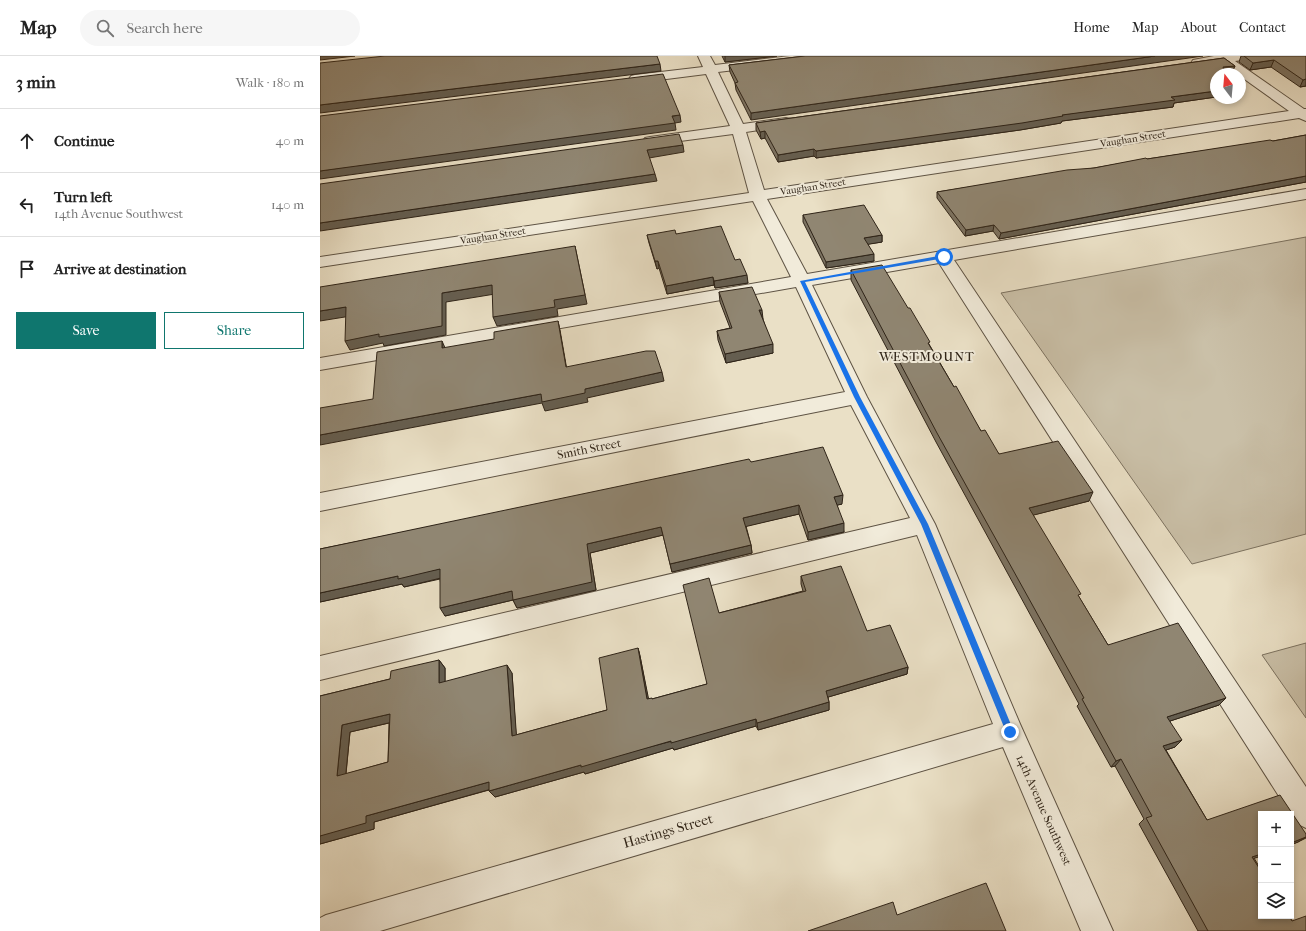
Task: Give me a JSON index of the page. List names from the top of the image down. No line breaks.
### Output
{"streets":{"street":["Vaughan Street","Smith Street","14th Avenue Southwest","Hastings Street"]},"crossings":[["Vaughan Street","14th Avenue Southwest"],["Smith Street","14th Avenue Southwest"],["14th Avenue Southwest","Hastings Street"]],"districts":["WESTMOUNT"],"north":"top","page":{"header":"Map","search":"Search here","nav":["Home","Map","About","Contact"],"heading":["3 min","Walk · 180 m"],"list":[["Continue","40 m"],["Turn left","14th Avenue Southwest","140 m"],"Arrive at destination"],"buttons":["Save","Share"],"map_buttons":["+","−"]}}
